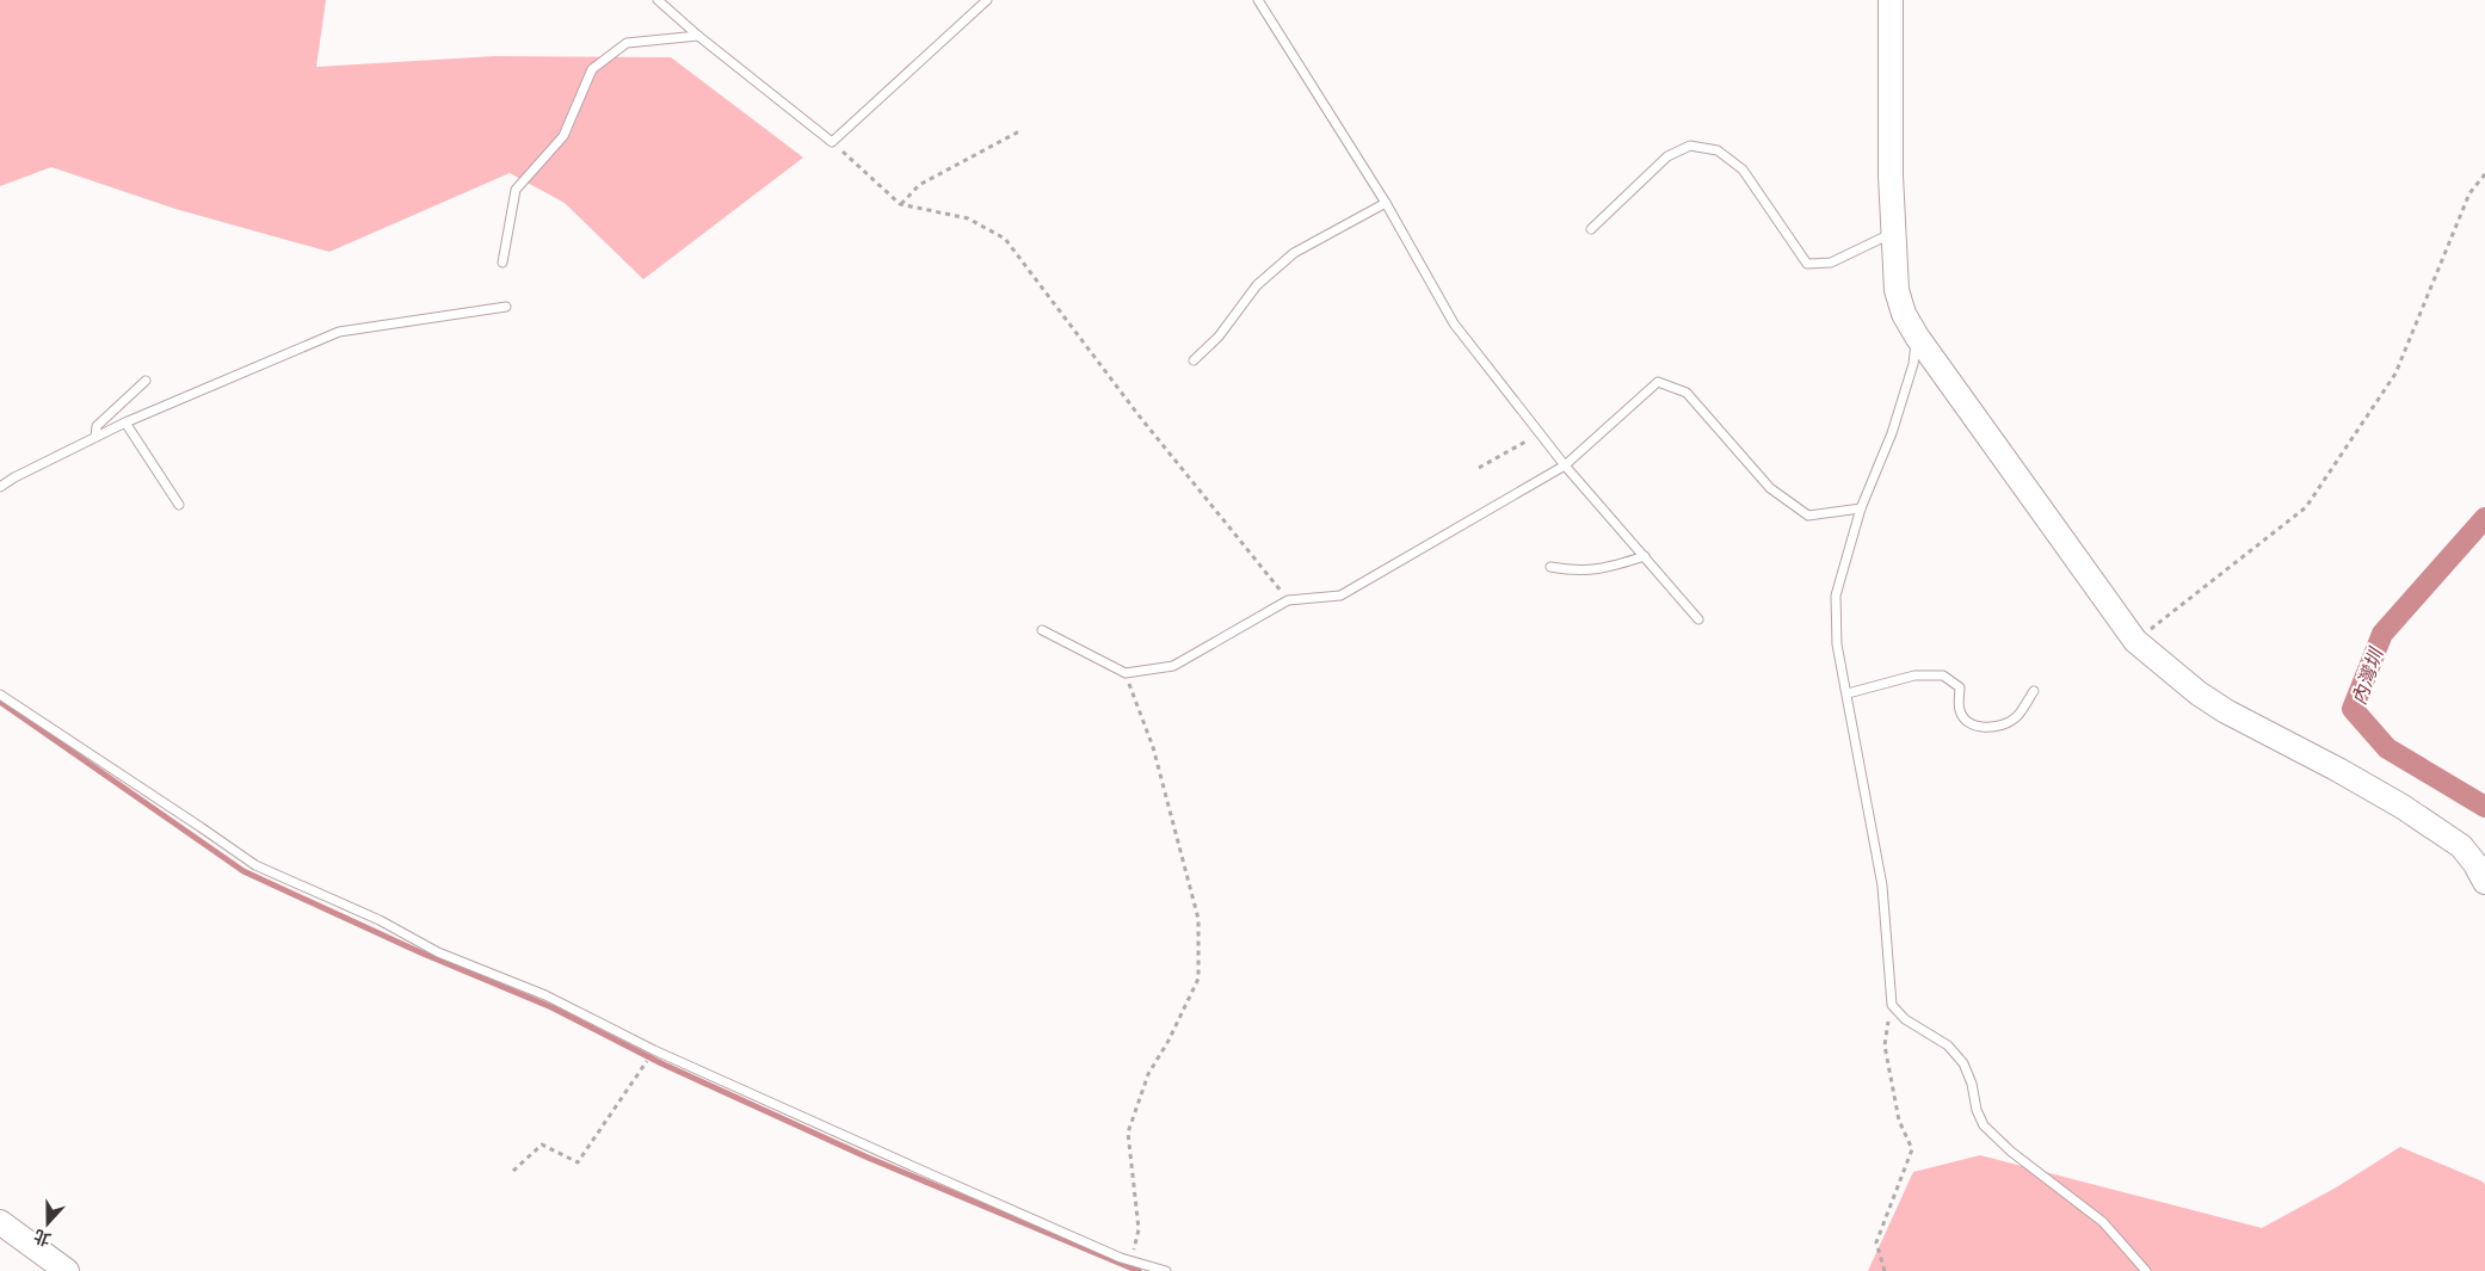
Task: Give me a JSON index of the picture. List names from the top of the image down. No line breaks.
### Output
{"water":["內灣圳"],"north":"bottom"}
